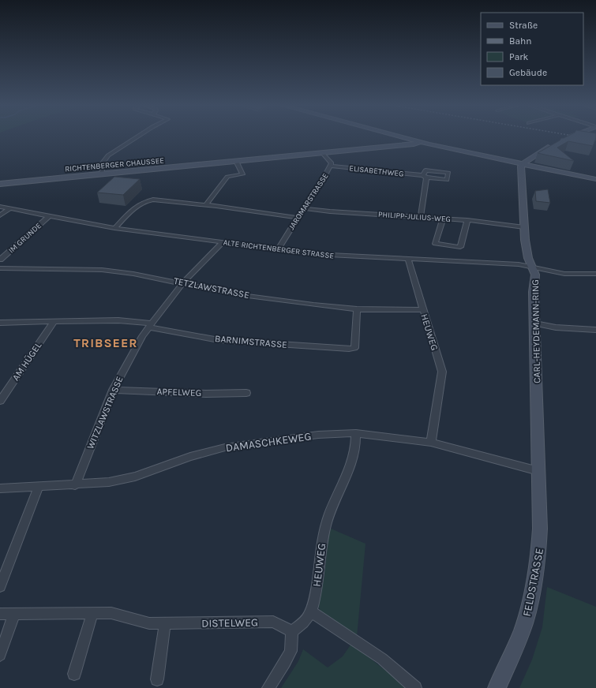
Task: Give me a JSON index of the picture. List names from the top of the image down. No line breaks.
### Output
{"streets":{"main road":["RICHTENBERGER CHAUSSEE","CARL-HEYDEMANN-RING","FELDSTRASSE"],"street":["ELISABETHWEG","JAROMARSTRASSE","PHILIPP-JULIUS-WEG","IM GRUNDE","ALTE RICHTENBERGER STRASSE","TETZLAWSTRASSE","HEUWEG","BARNIMSTRASSE","AM HÜGEL","APFELWEG","WITZLAWSTRASSE","DAMASCHKEWEG","DISTELWEG"]},"crossings":[["RICHTENBERGER CHAUSSEE","JAROMARSTRASSE"],["ELISABETHWEG","JAROMARSTRASSE"],["JAROMARSTRASSE","PHILIPP-JULIUS-WEG"],["JAROMARSTRASSE","ALTE RICHTENBERGER STRASSE"],["PHILIPP-JULIUS-WEG","CARL-HEYDEMANN-RING"],["IM GRUNDE","ALTE RICHTENBERGER STRASSE"],["ALTE RICHTENBERGER STRASSE","CARL-HEYDEMANN-RING"],["ALTE RICHTENBERGER STRASSE","HEUWEG"],["ALTE RICHTENBERGER STRASSE","WITZLAWSTRASSE"],["TETZLAWSTRASSE","HEUWEG"],["TETZLAWSTRASSE","BARNIMSTRASSE"],["TETZLAWSTRASSE","WITZLAWSTRASSE"],["CARL-HEYDEMANN-RING","DAMASCHKEWEG"],["CARL-HEYDEMANN-RING","FELDSTRASSE"],["HEUWEG","DAMASCHKEWEG"],["HEUWEG","DISTELWEG"],["BARNIMSTRASSE","AM HÜGEL"],["BARNIMSTRASSE","WITZLAWSTRASSE"],["APFELWEG","WITZLAWSTRASSE"],["WITZLAWSTRASSE","DAMASCHKEWEG"],["DAMASCHKEWEG","FELDSTRASSE"]],"districts":["TRIBSEER"],"legend":["Straße","Bahn","Park","Gebäude"]}
